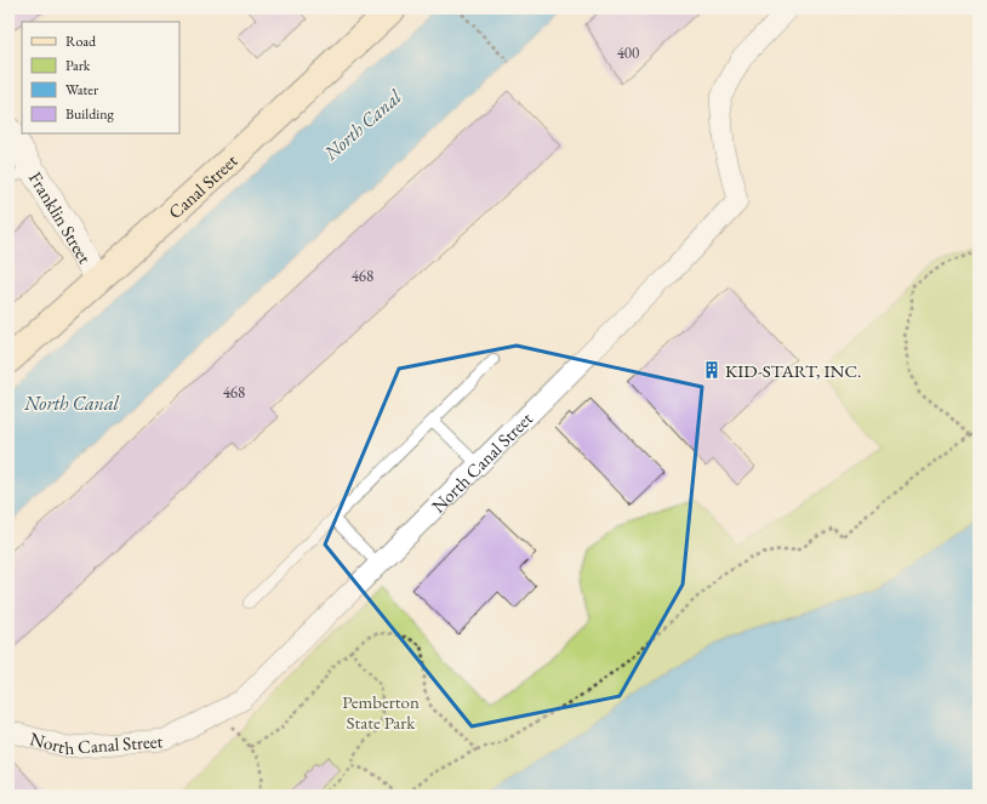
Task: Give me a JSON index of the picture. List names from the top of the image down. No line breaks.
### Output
{"streets":{"main road":["Canal Street"],"street":["Franklin Street","North Canal Street"]},"crossings":[["Canal Street","Franklin Street"]],"water":["North Canal"],"parks":["Pemberton State Park"],"places":{"building":["KID-START, INC."]},"house_numbers":["400","468","468"],"legend":["Road","Park","Water","Building"]}
